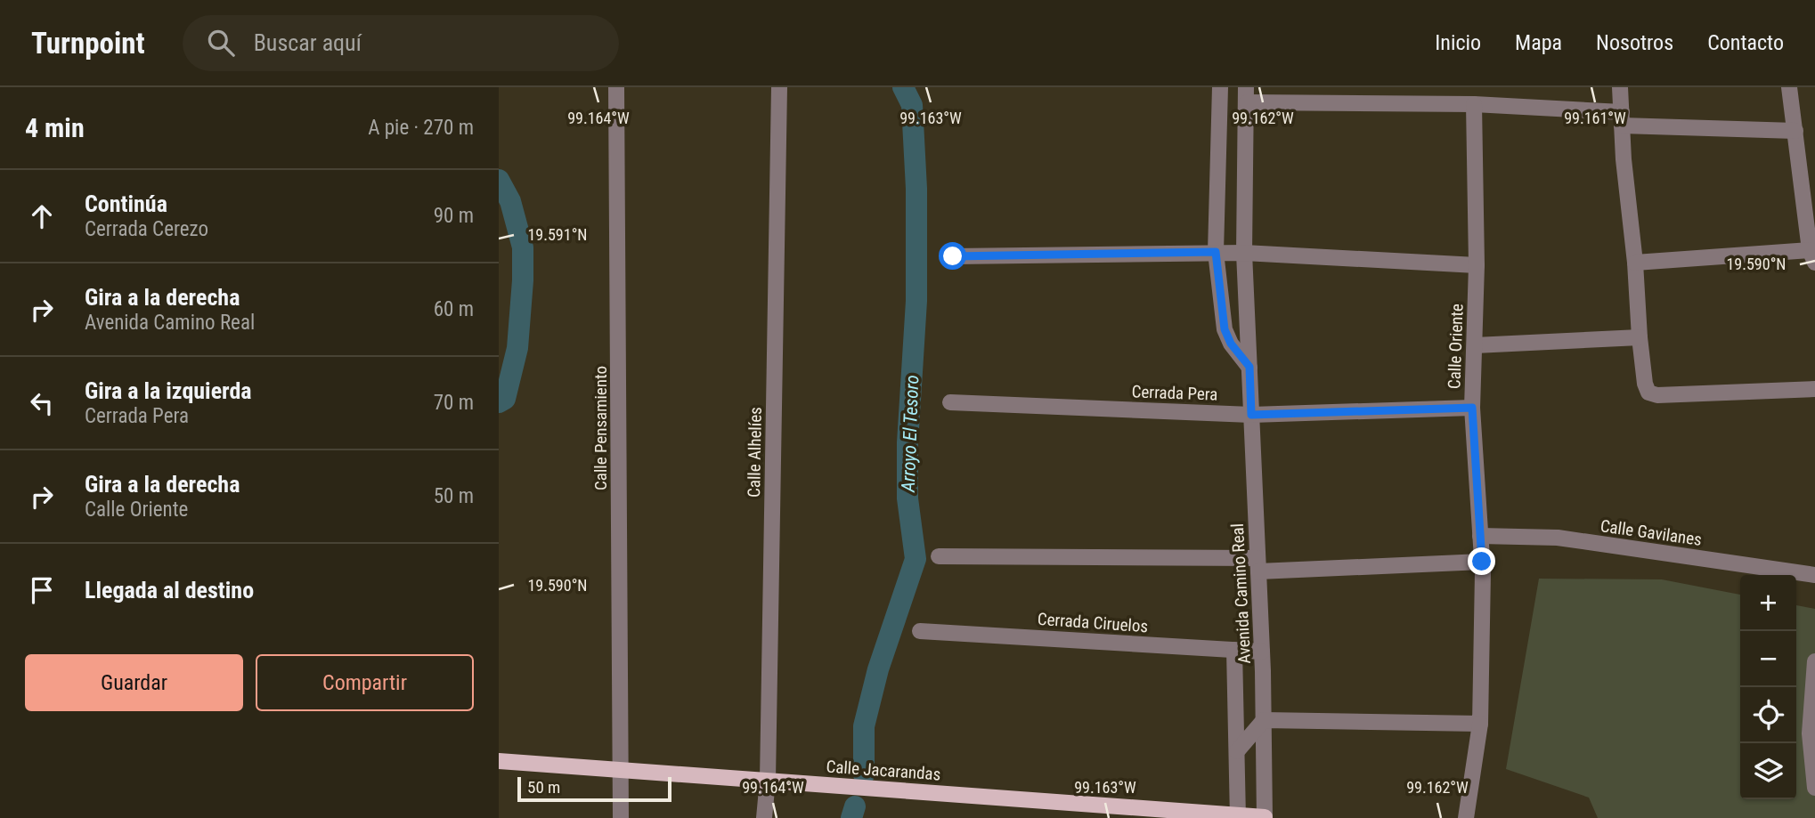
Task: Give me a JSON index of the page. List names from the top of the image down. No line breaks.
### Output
{"streets":{"main road":["Calle Jacarandas"],"street":["Calle Oriente","Cerrada Pera","Calle Pensamiento","Calle Alhelíes","Calle Gavilanes","Avenida Camino Real","Cerrada Ciruelos"]},"crossings":[["Calle Oriente","Cerrada Pera"],["Calle Oriente","Calle Gavilanes"],["Cerrada Pera","Avenida Camino Real"],["Calle Pensamiento","Calle Jacarandas"],["Calle Alhelíes","Calle Jacarandas"],["Avenida Camino Real","Cerrada Ciruelos"],["Avenida Camino Real","Calle Jacarandas"]],"water":["Arroyo El Tesoro"],"scale_bar":"50 m","page":{"header":"Turnpoint","search":"Buscar aquí","nav":["Inicio","Mapa","Nosotros","Contacto"],"heading":["4 min","A pie · 270 m"],"list":[["Continúa","Cerrada Cerezo","90 m"],["Gira a la derecha","Avenida Camino Real","60 m"],["Gira a la izquierda","Cerrada Pera","70 m"],["Gira a la derecha","Calle Oriente","50 m"],"Llegada al destino"],"map_buttons":["+","−"],"buttons":["Guardar","Compartir"],"scale":"50 m"},"coordinates":["99.163°W","99.164°W","99.162°W","99.161°W","19.591°N","19.590°N"]}
